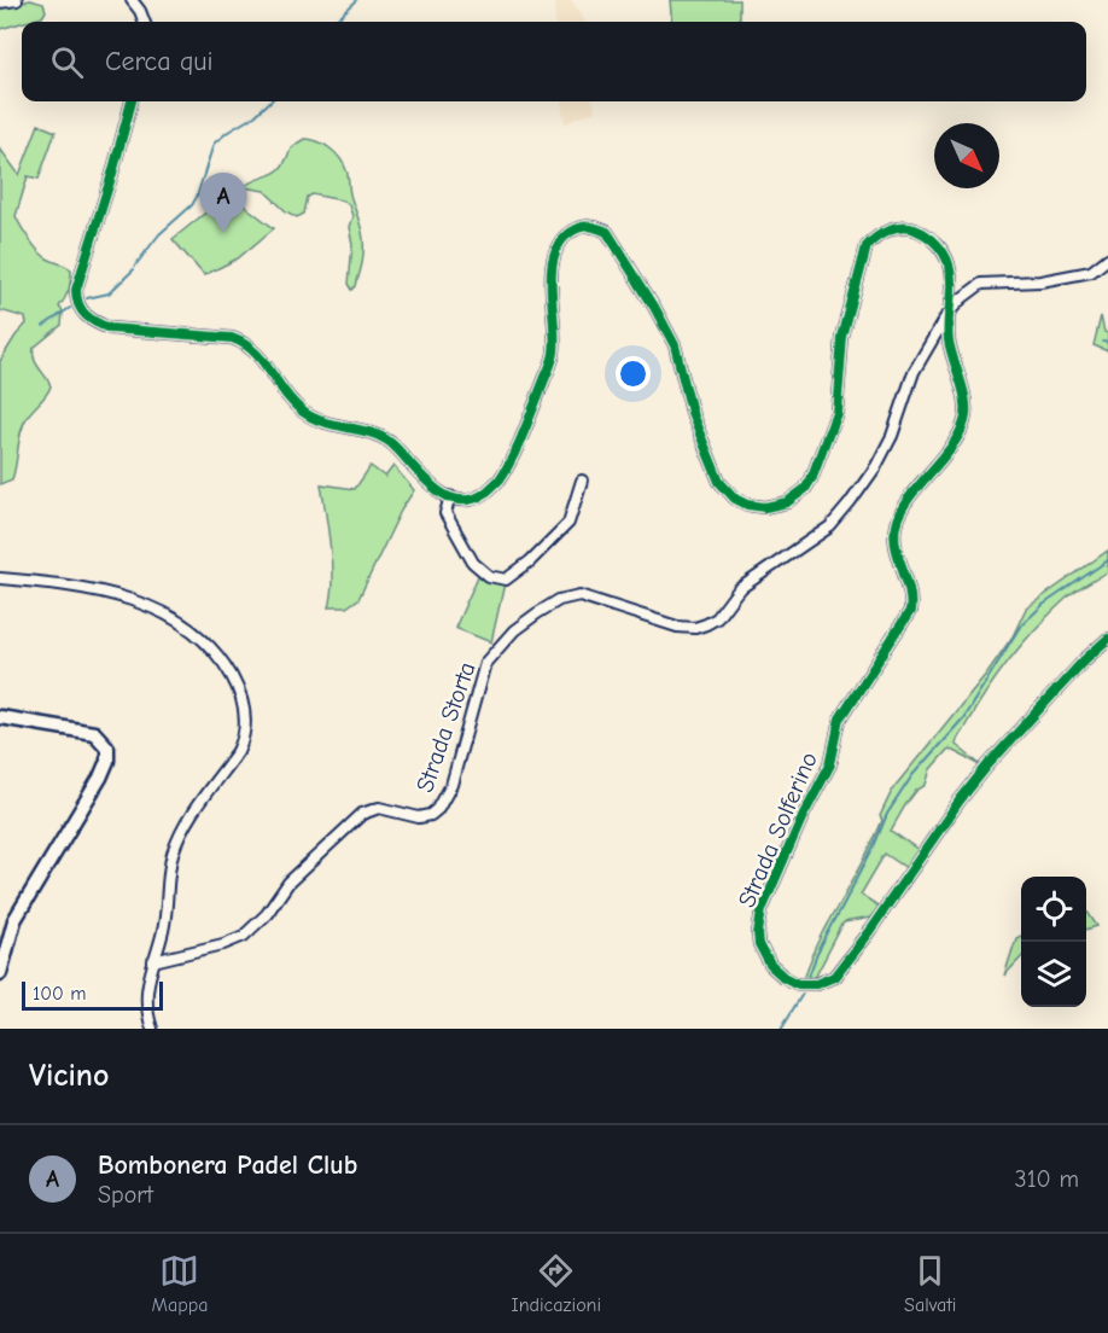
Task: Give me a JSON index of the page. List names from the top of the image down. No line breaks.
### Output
{"streets":{"street":["Strada Storta","Strada Solferino"]},"crossings":[["Strada Storta","Strada Solferino"]],"scale_bar":"100 m","north":"bottom right","page":{"search":"Cerca qui","pins":"A","scale":"100 m","heading":"Vicino","list":[{"mark":"A","name":"Bombonera Padel Club","note":"Sport","value":"310 m"}],"nav":["Mappa","Indicazioni","Salvati"]}}
